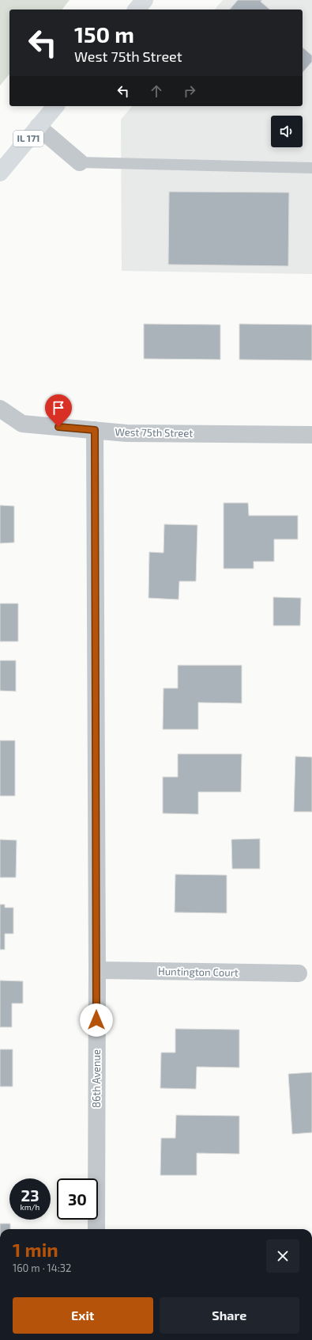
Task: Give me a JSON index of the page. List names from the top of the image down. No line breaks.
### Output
{"streets":{"main road":["IL 171"],"street":["West 75th Street","Huntington Court","86th Avenue"]},"crossings":[["West 75th Street","86th Avenue"],["Huntington Court","86th Avenue"]],"page":{"turn":["150 m","West 75th Street"],"speed":"23 km/h","limit":"30","heading":["1 min","160 m · 14:32"],"buttons":["Exit","Share"]}}
